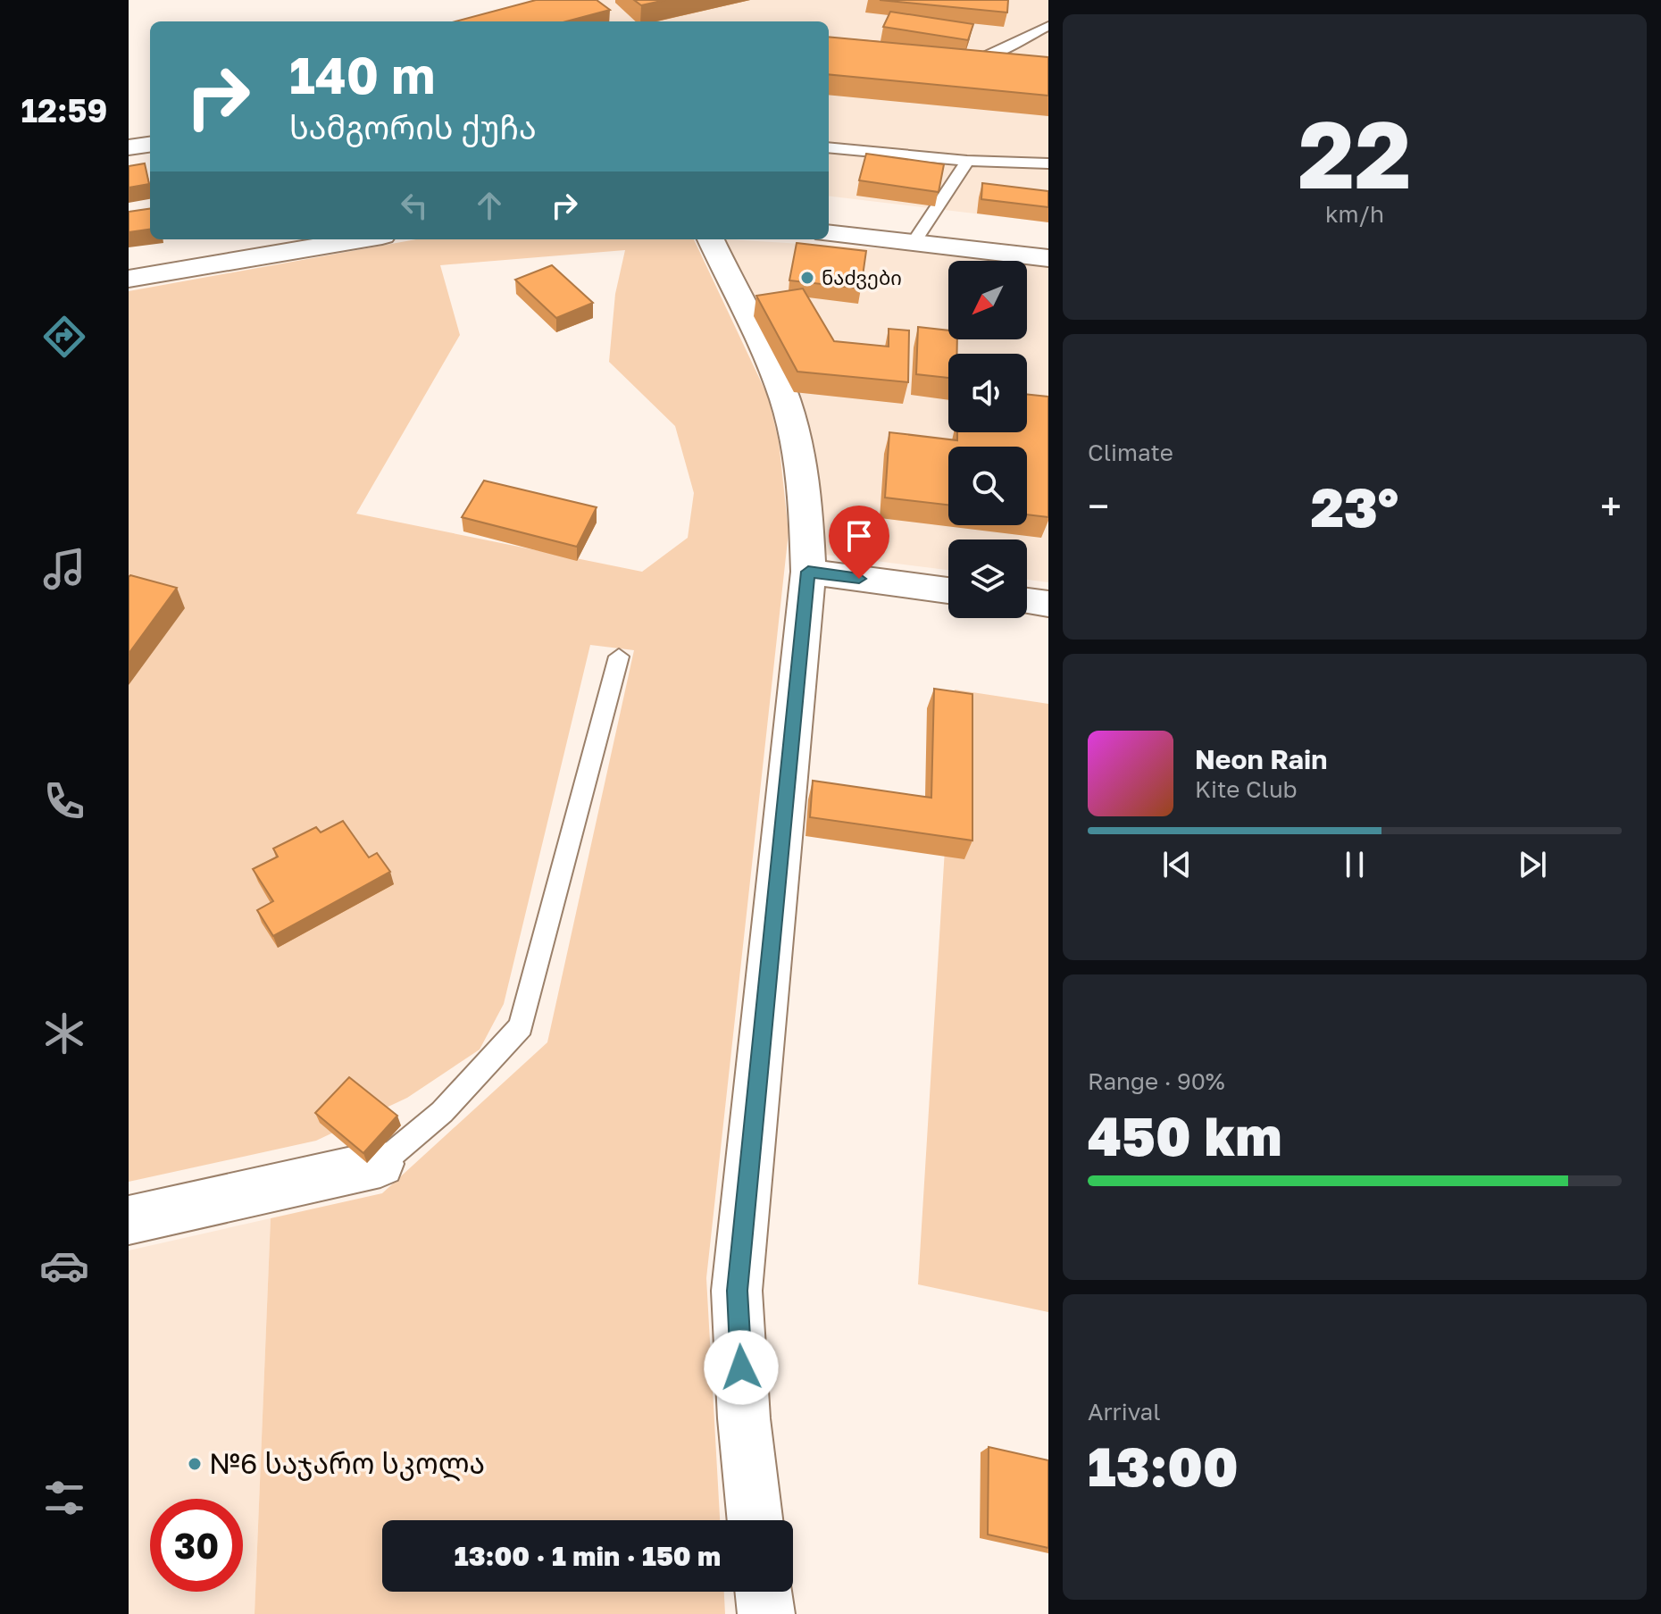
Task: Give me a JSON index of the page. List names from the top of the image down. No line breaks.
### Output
{"places":["ნაძვები","№6 საჯარო სკოლა"],"north":"bottom left","page":{"tabs":"12:59","tile":[["22","km/h"],"Climate",["Range · 90%","450 km"],["Arrival","13:00"]],"turn":["140 m","სამგორის ქუჩა"],"heat":["−","23°","+"],"song":["Neon Rain","Kite Club"],"limit":"30","trip":"13:00 · 1 min · 150 m"}}
